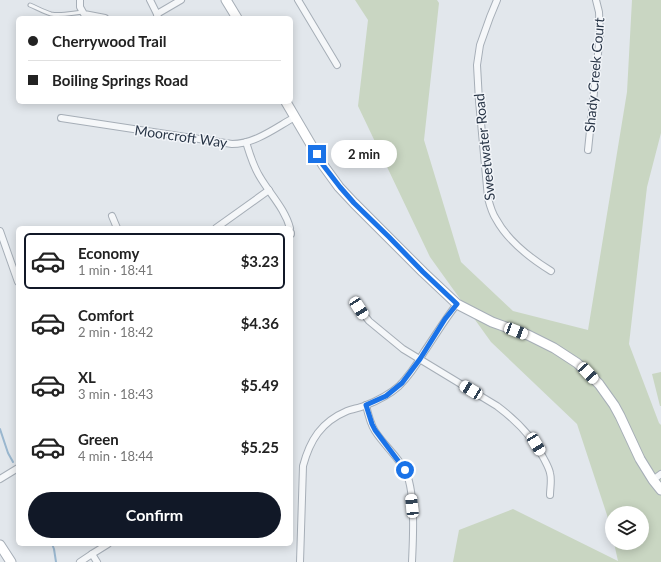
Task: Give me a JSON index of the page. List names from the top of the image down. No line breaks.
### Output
{"streets":{"street":["Shady Creek Court","Moorcroft Way","Sweetwater Road"]},"page":{"banner":["Cherrywood Trail","Boiling Springs Road"],"bubble":"2 min","list":[{"name":"Economy","note":"1 min · 18:41","value":"$3.23"},{"name":"Comfort","note":"2 min · 18:42","value":"$4.36"},{"name":"XL","note":"3 min · 18:43","value":"$5.49"},{"name":"Green","note":"4 min · 18:44","value":"$5.25"}],"buttons":"Confirm"}}
